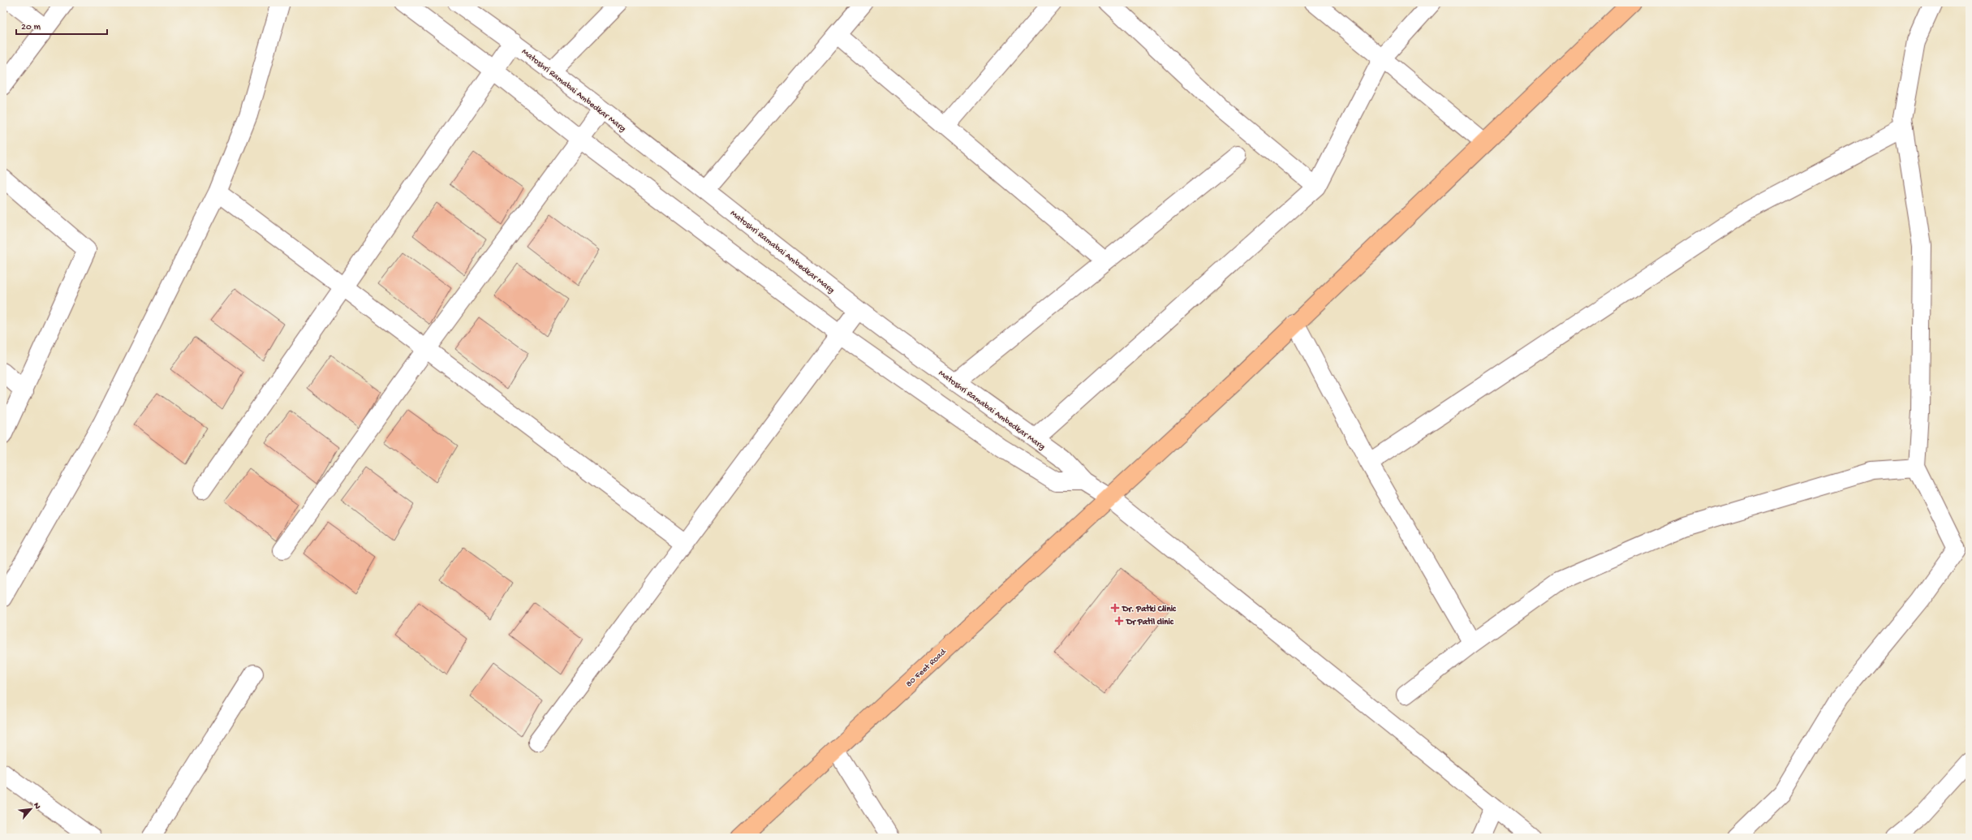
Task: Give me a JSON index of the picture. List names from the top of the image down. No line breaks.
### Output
{"streets":{"main road":["80 Feet Road"],"street":["Matoshri Ramabai Ambedkar Marg"]},"crossings":[["Matoshri Ramabai Ambedkar Marg","80 Feet Road"]],"places":{"health":["Dr. Patki Clinic","Dr Patil clinic"]},"scale_bar":"20 m","north":"top right"}
